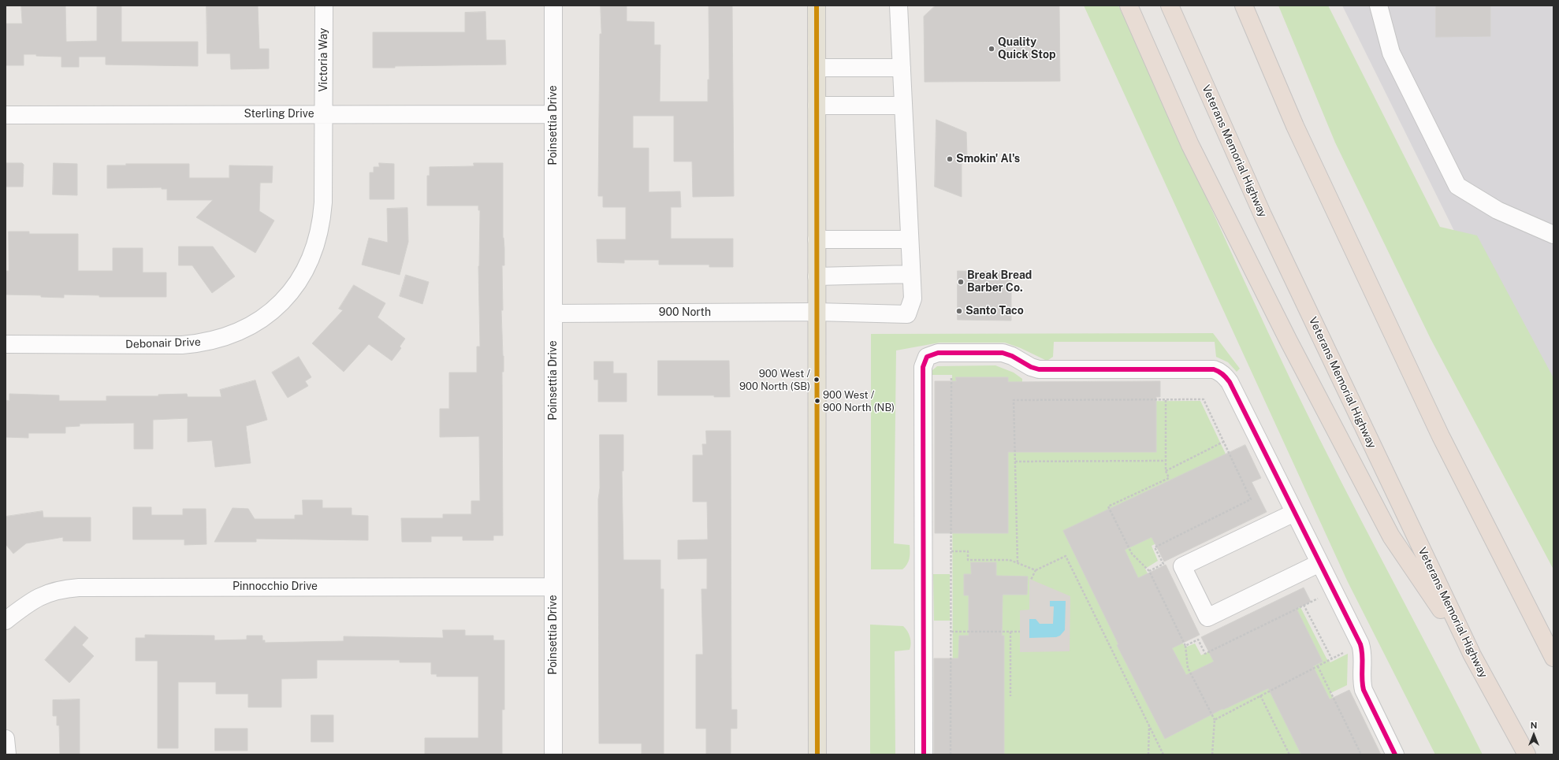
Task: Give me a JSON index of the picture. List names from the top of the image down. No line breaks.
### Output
{"streets":{"highway":["Veterans Memorial Highway"],"street":["Victoria Way","Sterling Drive","Poinsettia Drive","900 North","Debonair Drive","Pinnocchio Drive"]},"crossings":[["Victoria Way","Sterling Drive"],["Victoria Way","Debonair Drive"],["Sterling Drive","Poinsettia Drive"],["Sterling Drive","Debonair Drive"],["Poinsettia Drive","900 North"],["Poinsettia Drive","Pinnocchio Drive"]],"places":["Quality Quick Stop","Smokin' Al's","Break Bread Barber Co.","Santo Taco","900 West / 900 North (SB)","900 West / 900 North (NB)"],"north":"top"}
